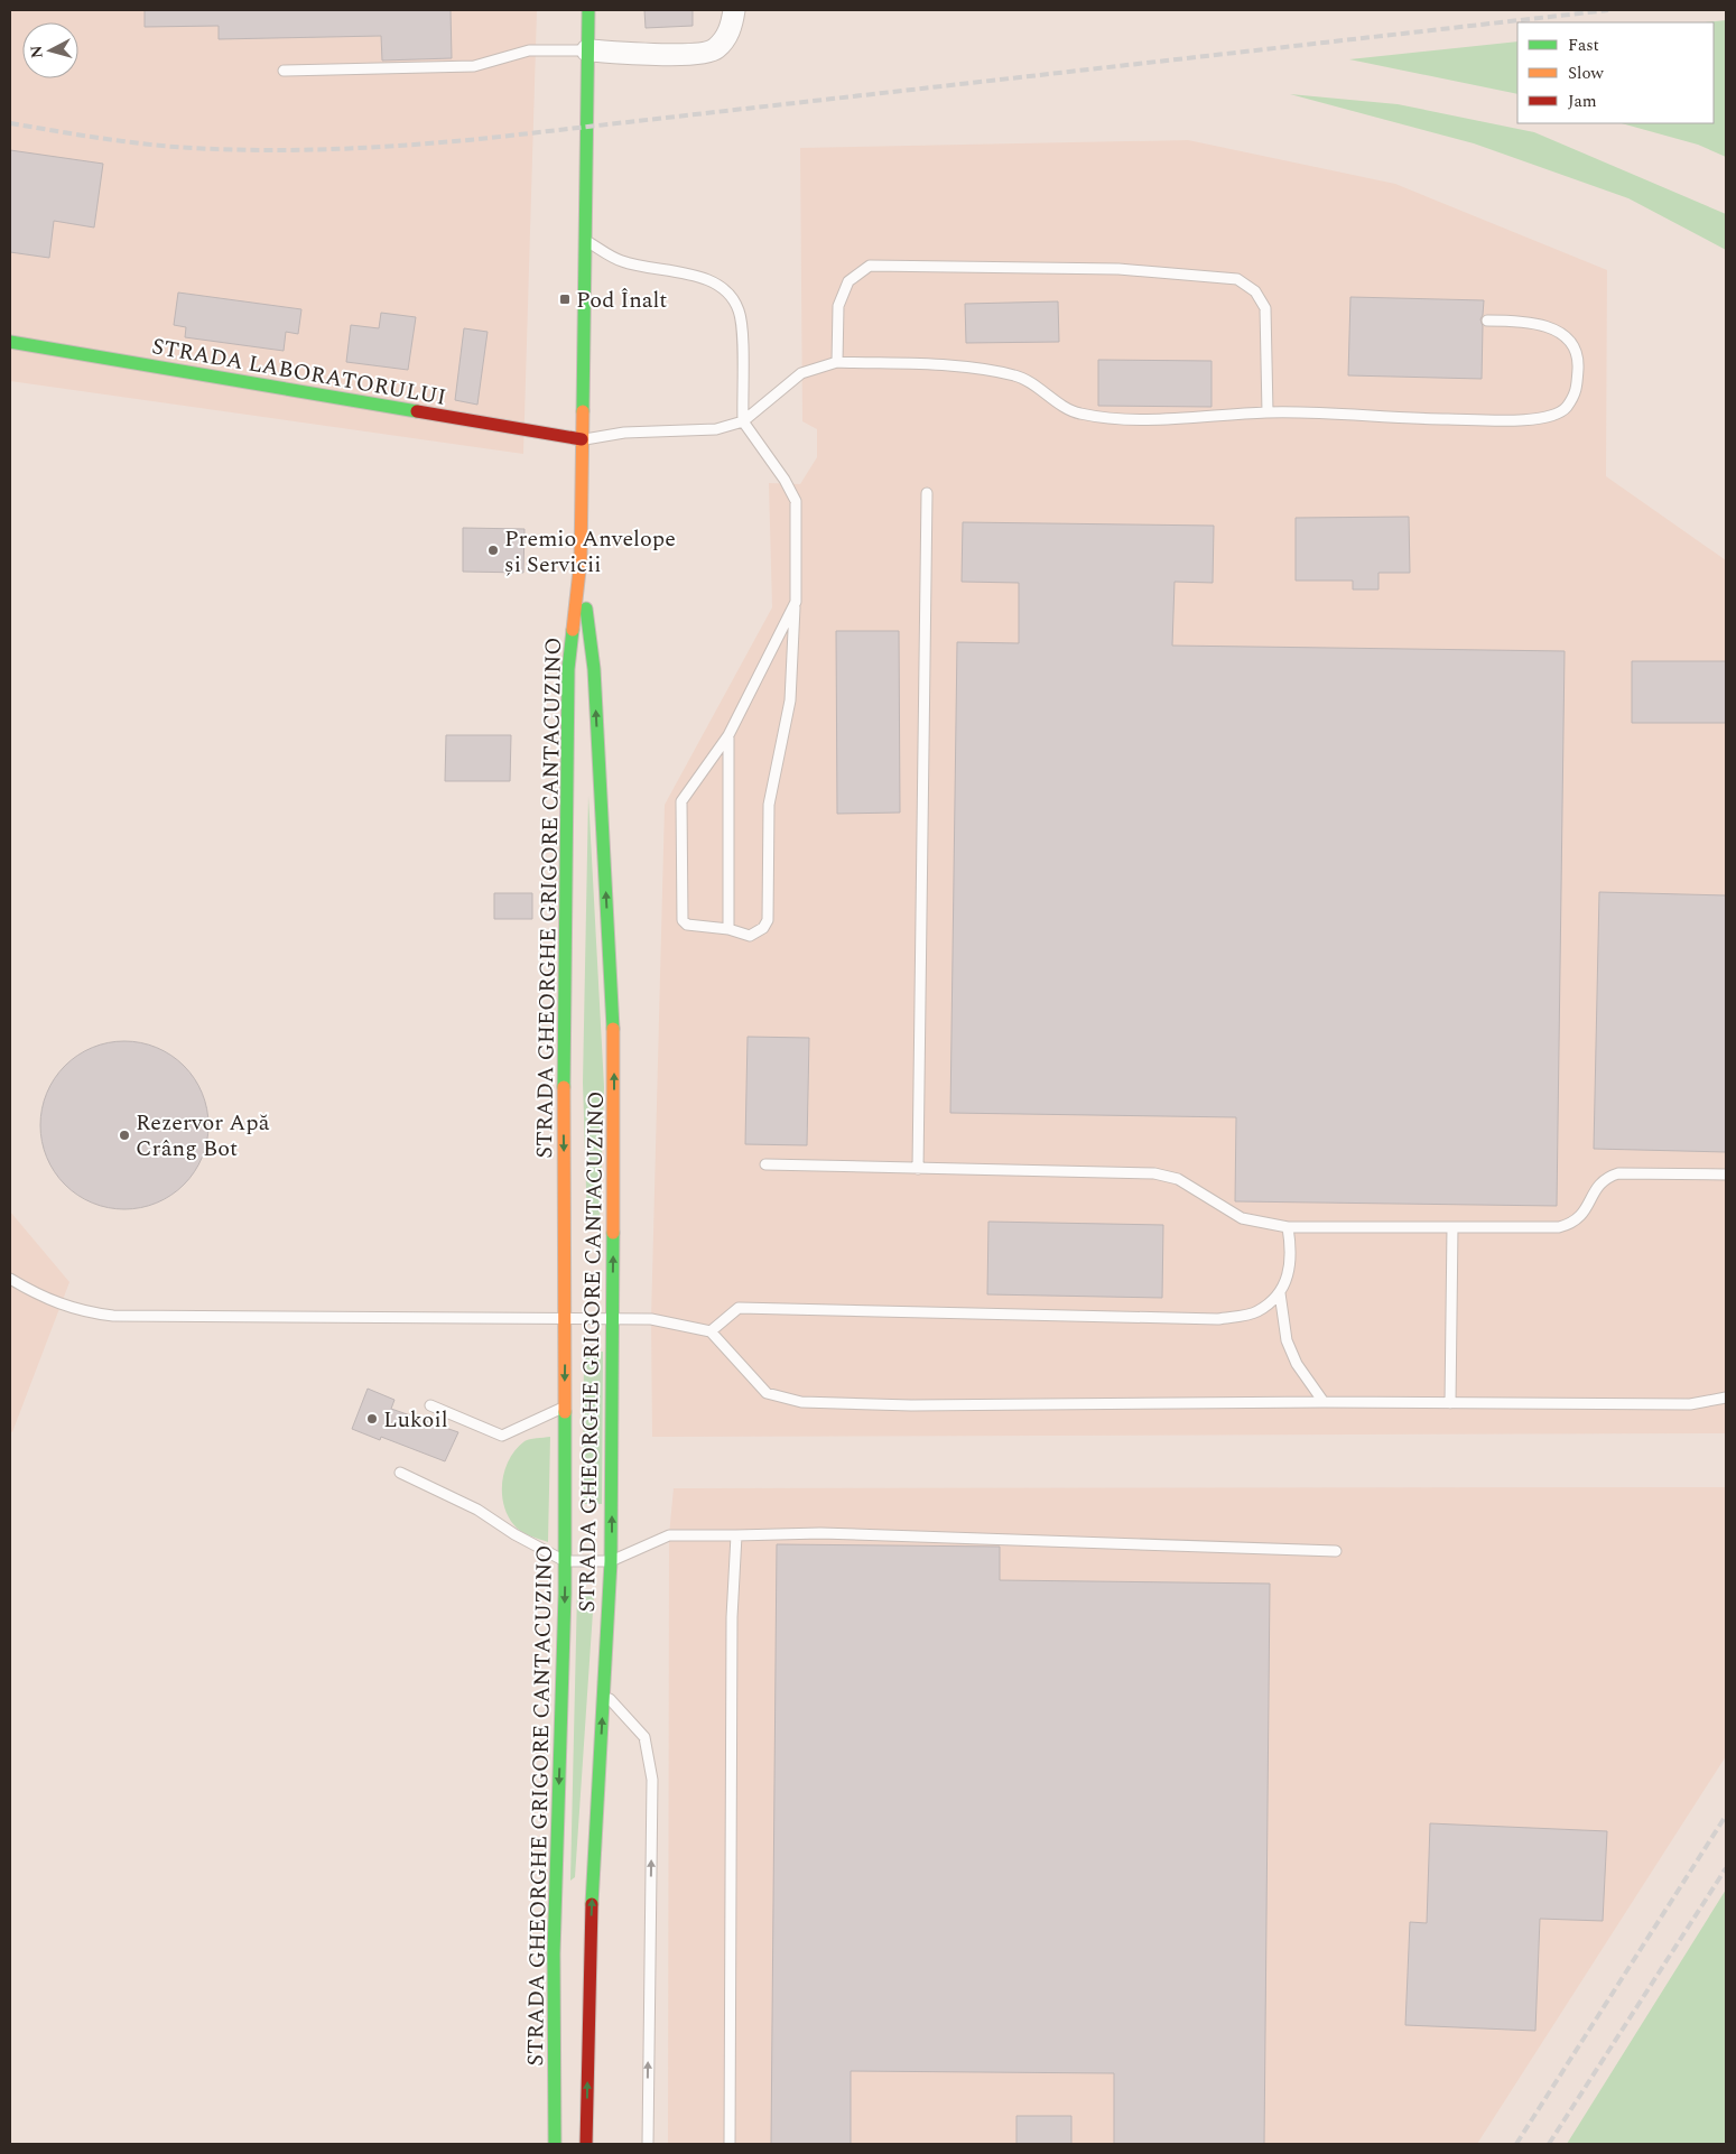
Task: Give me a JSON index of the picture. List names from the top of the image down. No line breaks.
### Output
{"streets":{"main road":["STRADA LABORATORULUI","STRADA GHEORGHE GRIGORE CANTACUZINO"]},"crossings":[["STRADA LABORATORULUI","STRADA GHEORGHE GRIGORE CANTACUZINO"]],"places":{"transit":["Pod Înalt"],"other":["Premio Anvelope și Servicii","Rezervor Apă Crâng Bot","Lukoil"]},"legend":["Fast","Slow","Jam"],"north":"left"}
